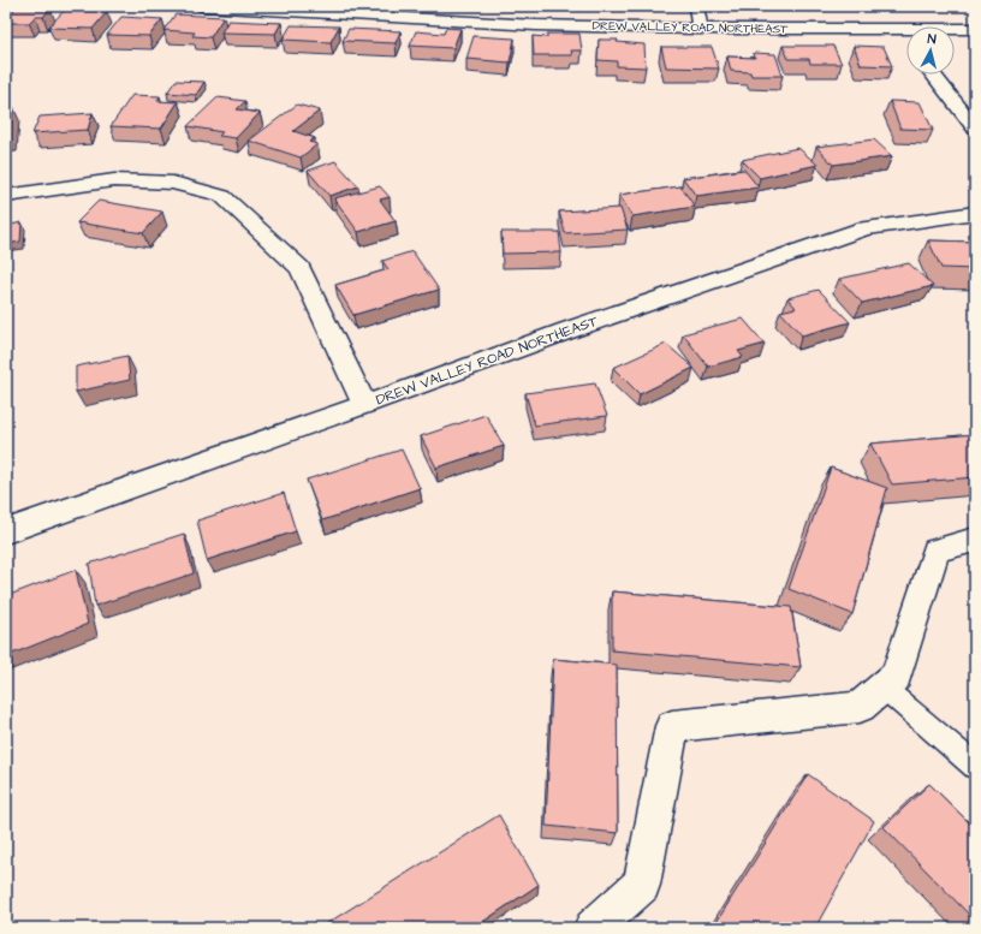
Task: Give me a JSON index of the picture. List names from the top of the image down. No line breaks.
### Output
{"streets":{"street":["DREW VALLEY ROAD NORTHEAST"]},"north":"top"}
